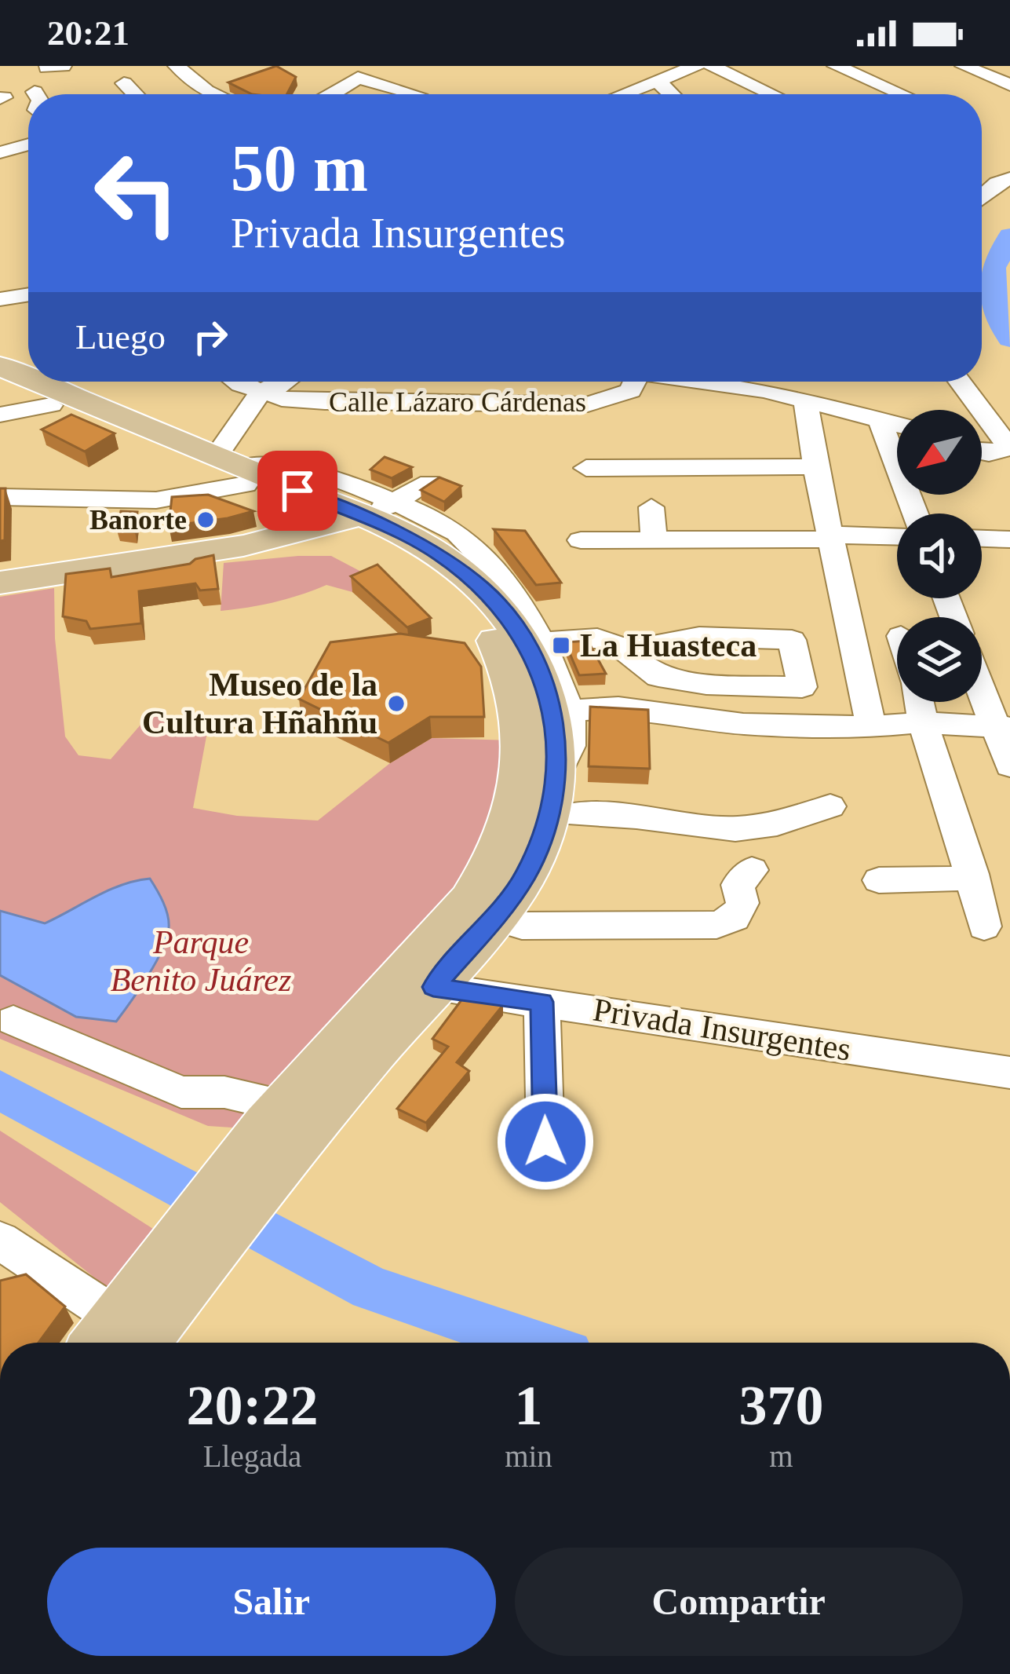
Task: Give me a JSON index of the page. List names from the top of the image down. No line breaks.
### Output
{"streets":{"street":["Calle Lázaro Cárdenas","Privada Insurgentes"]},"parks":["Parque Benito Juárez"],"places":{"other":["Banorte","Museo de la Cultura Hñahñu"],"transit":["La Huasteca"]},"north":"bottom left","page":{"status":"20:21","turn":["50 m","Privada Insurgentes"],"then":"Luego","eta":["20:22","Llegada","1","min","370","m"],"buttons":["Salir","Compartir"]}}
